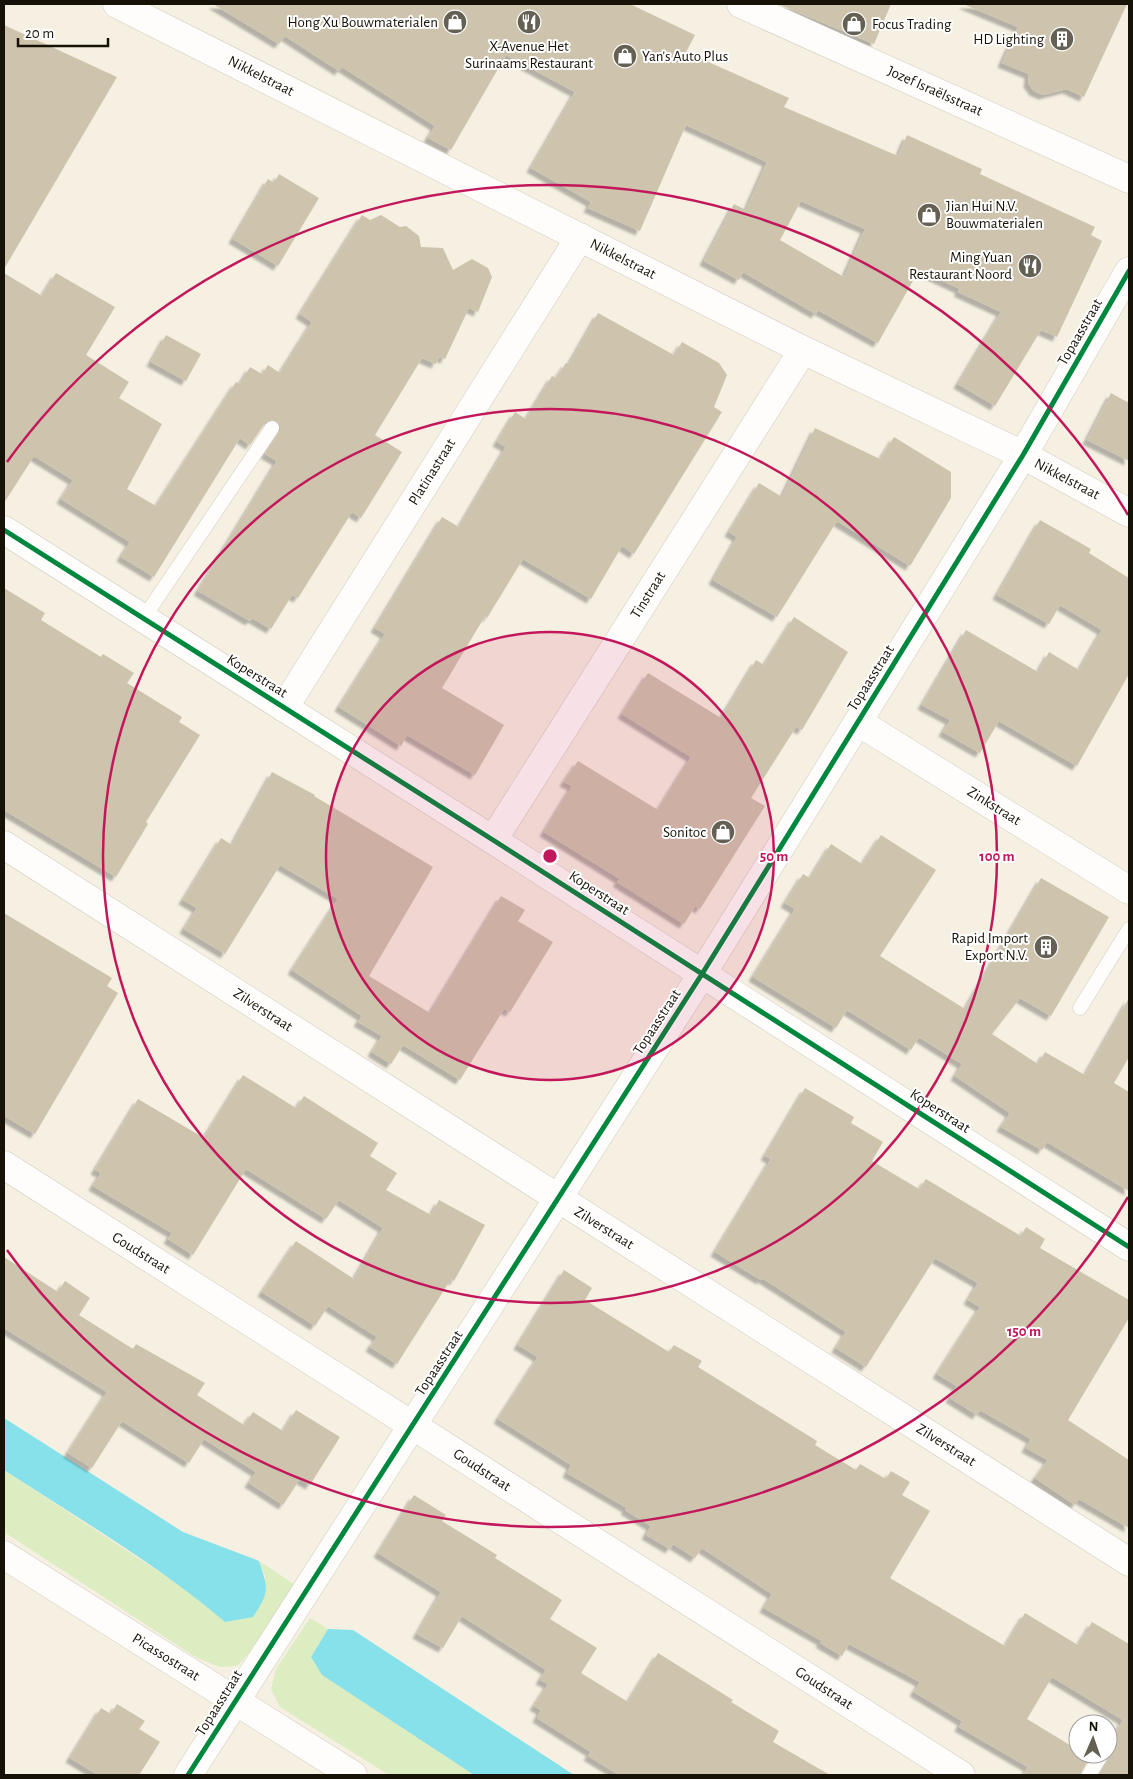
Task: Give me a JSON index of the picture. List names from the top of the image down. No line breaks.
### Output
{"streets":{"street":["Nikkelstraat","Jozef Israëlsstraat","Topaasstraat","Platinastraat","Tinstraat","Koperstraat","Zinkstraat","Zilverstraat","Goudstraat","Picassostraat"]},"crossings":[["Nikkelstraat","Topaasstraat"],["Nikkelstraat","Platinastraat"],["Nikkelstraat","Tinstraat"],["Topaasstraat","Koperstraat"],["Topaasstraat","Zinkstraat"],["Topaasstraat","Zilverstraat"],["Topaasstraat","Goudstraat"],["Topaasstraat","Picassostraat"],["Platinastraat","Koperstraat"],["Tinstraat","Koperstraat"]],"places":{"shop":["Hong Xu Bouwmaterialen","Focus Trading","Yan's Auto Plus","Jian Hui N.V. Bouwmaterialen","Sonitoc"],"restaurant":["X-Avenue Het Surinaams Restaurant","Ming Yuan Restaurant Noord"],"building":["HD Lighting","Rapid Import Export N.V."]},"scale_bar":"20 m","north":"top","rings":["50 m","100 m","150 m"]}
